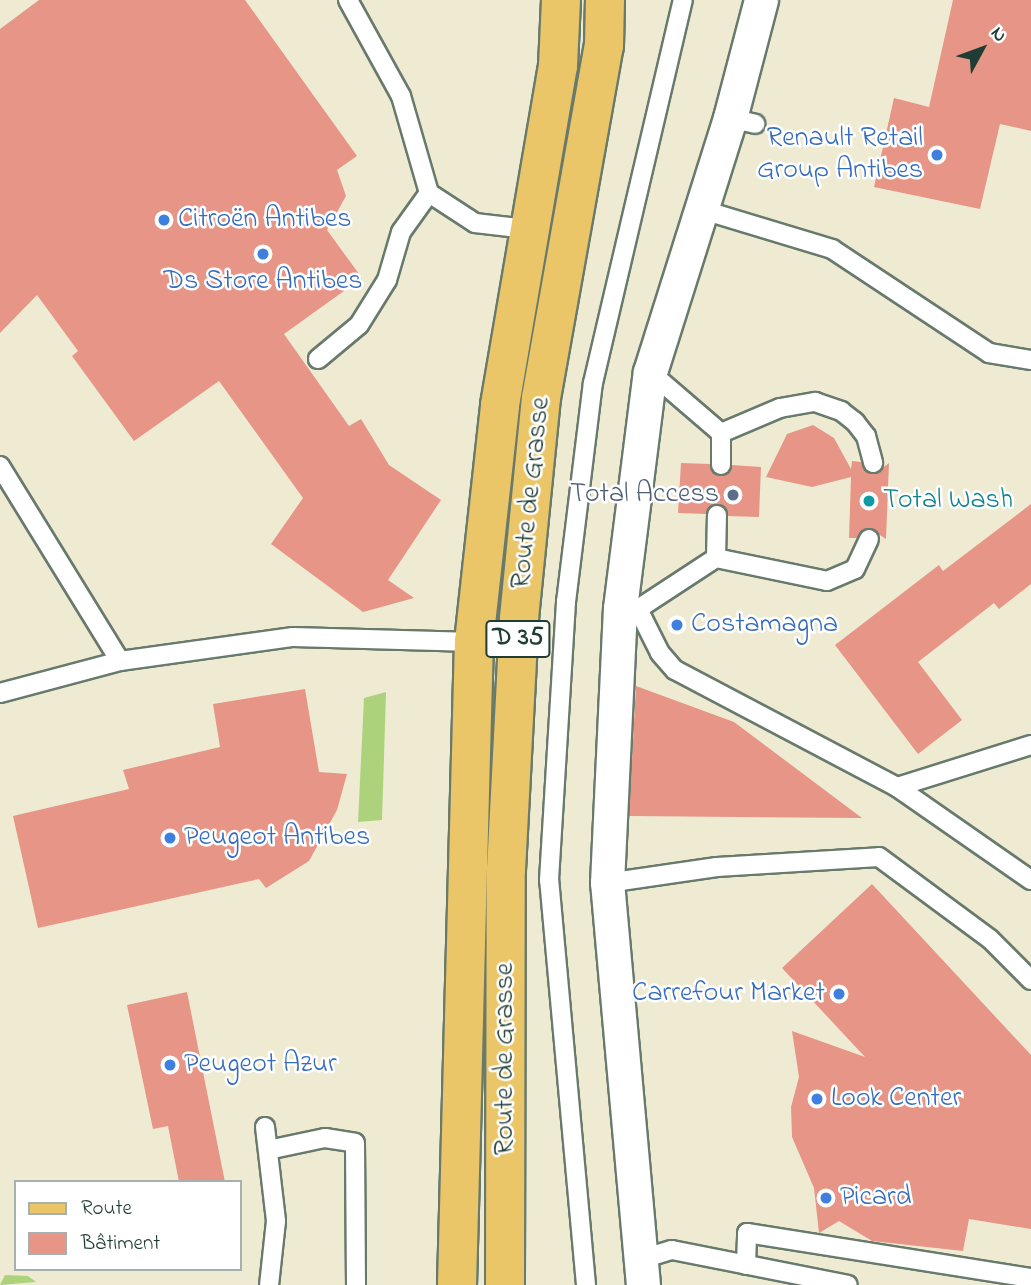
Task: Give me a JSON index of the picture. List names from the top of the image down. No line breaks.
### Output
{"streets":{"main road":["Route de Grasse","D 35"]},"places":["Renault Retail Group Antibes","Citroën Antibes","Ds Store Antibes","Total Access","Total Wash","Costamagna","Peugeot Antibes","Carrefour Market","Peugeot Azur","Look Center","Picard"],"legend":["Route","Bâtiment"],"north":"top right"}
